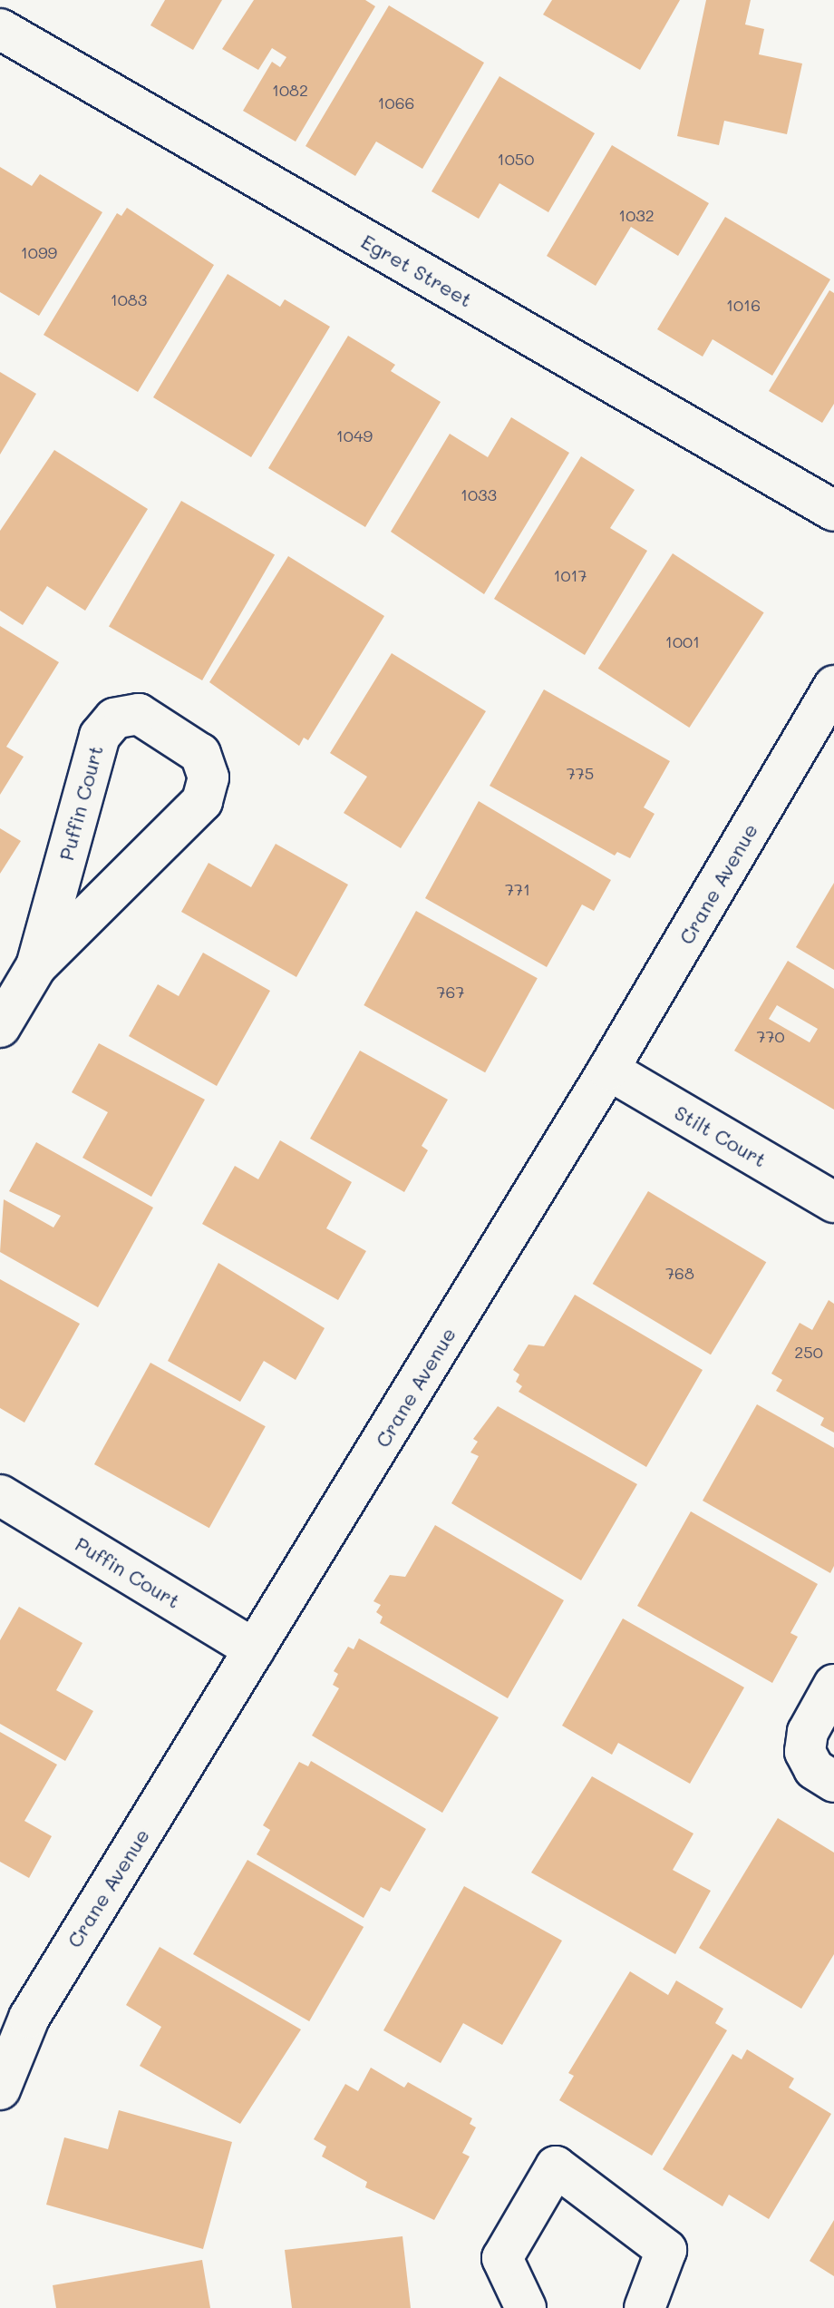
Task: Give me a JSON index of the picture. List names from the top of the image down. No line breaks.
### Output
{"streets":{"street":["Egret Street","Puffin Court","Crane Avenue","Stilt Court"]},"crossings":[["Puffin Court","Crane Avenue"],["Crane Avenue","Stilt Court"]],"house_numbers":["1082","1066","1050","1032","1099","1083","1016","1049","1033","1017","1001","775","771","767","770","768","250"]}
